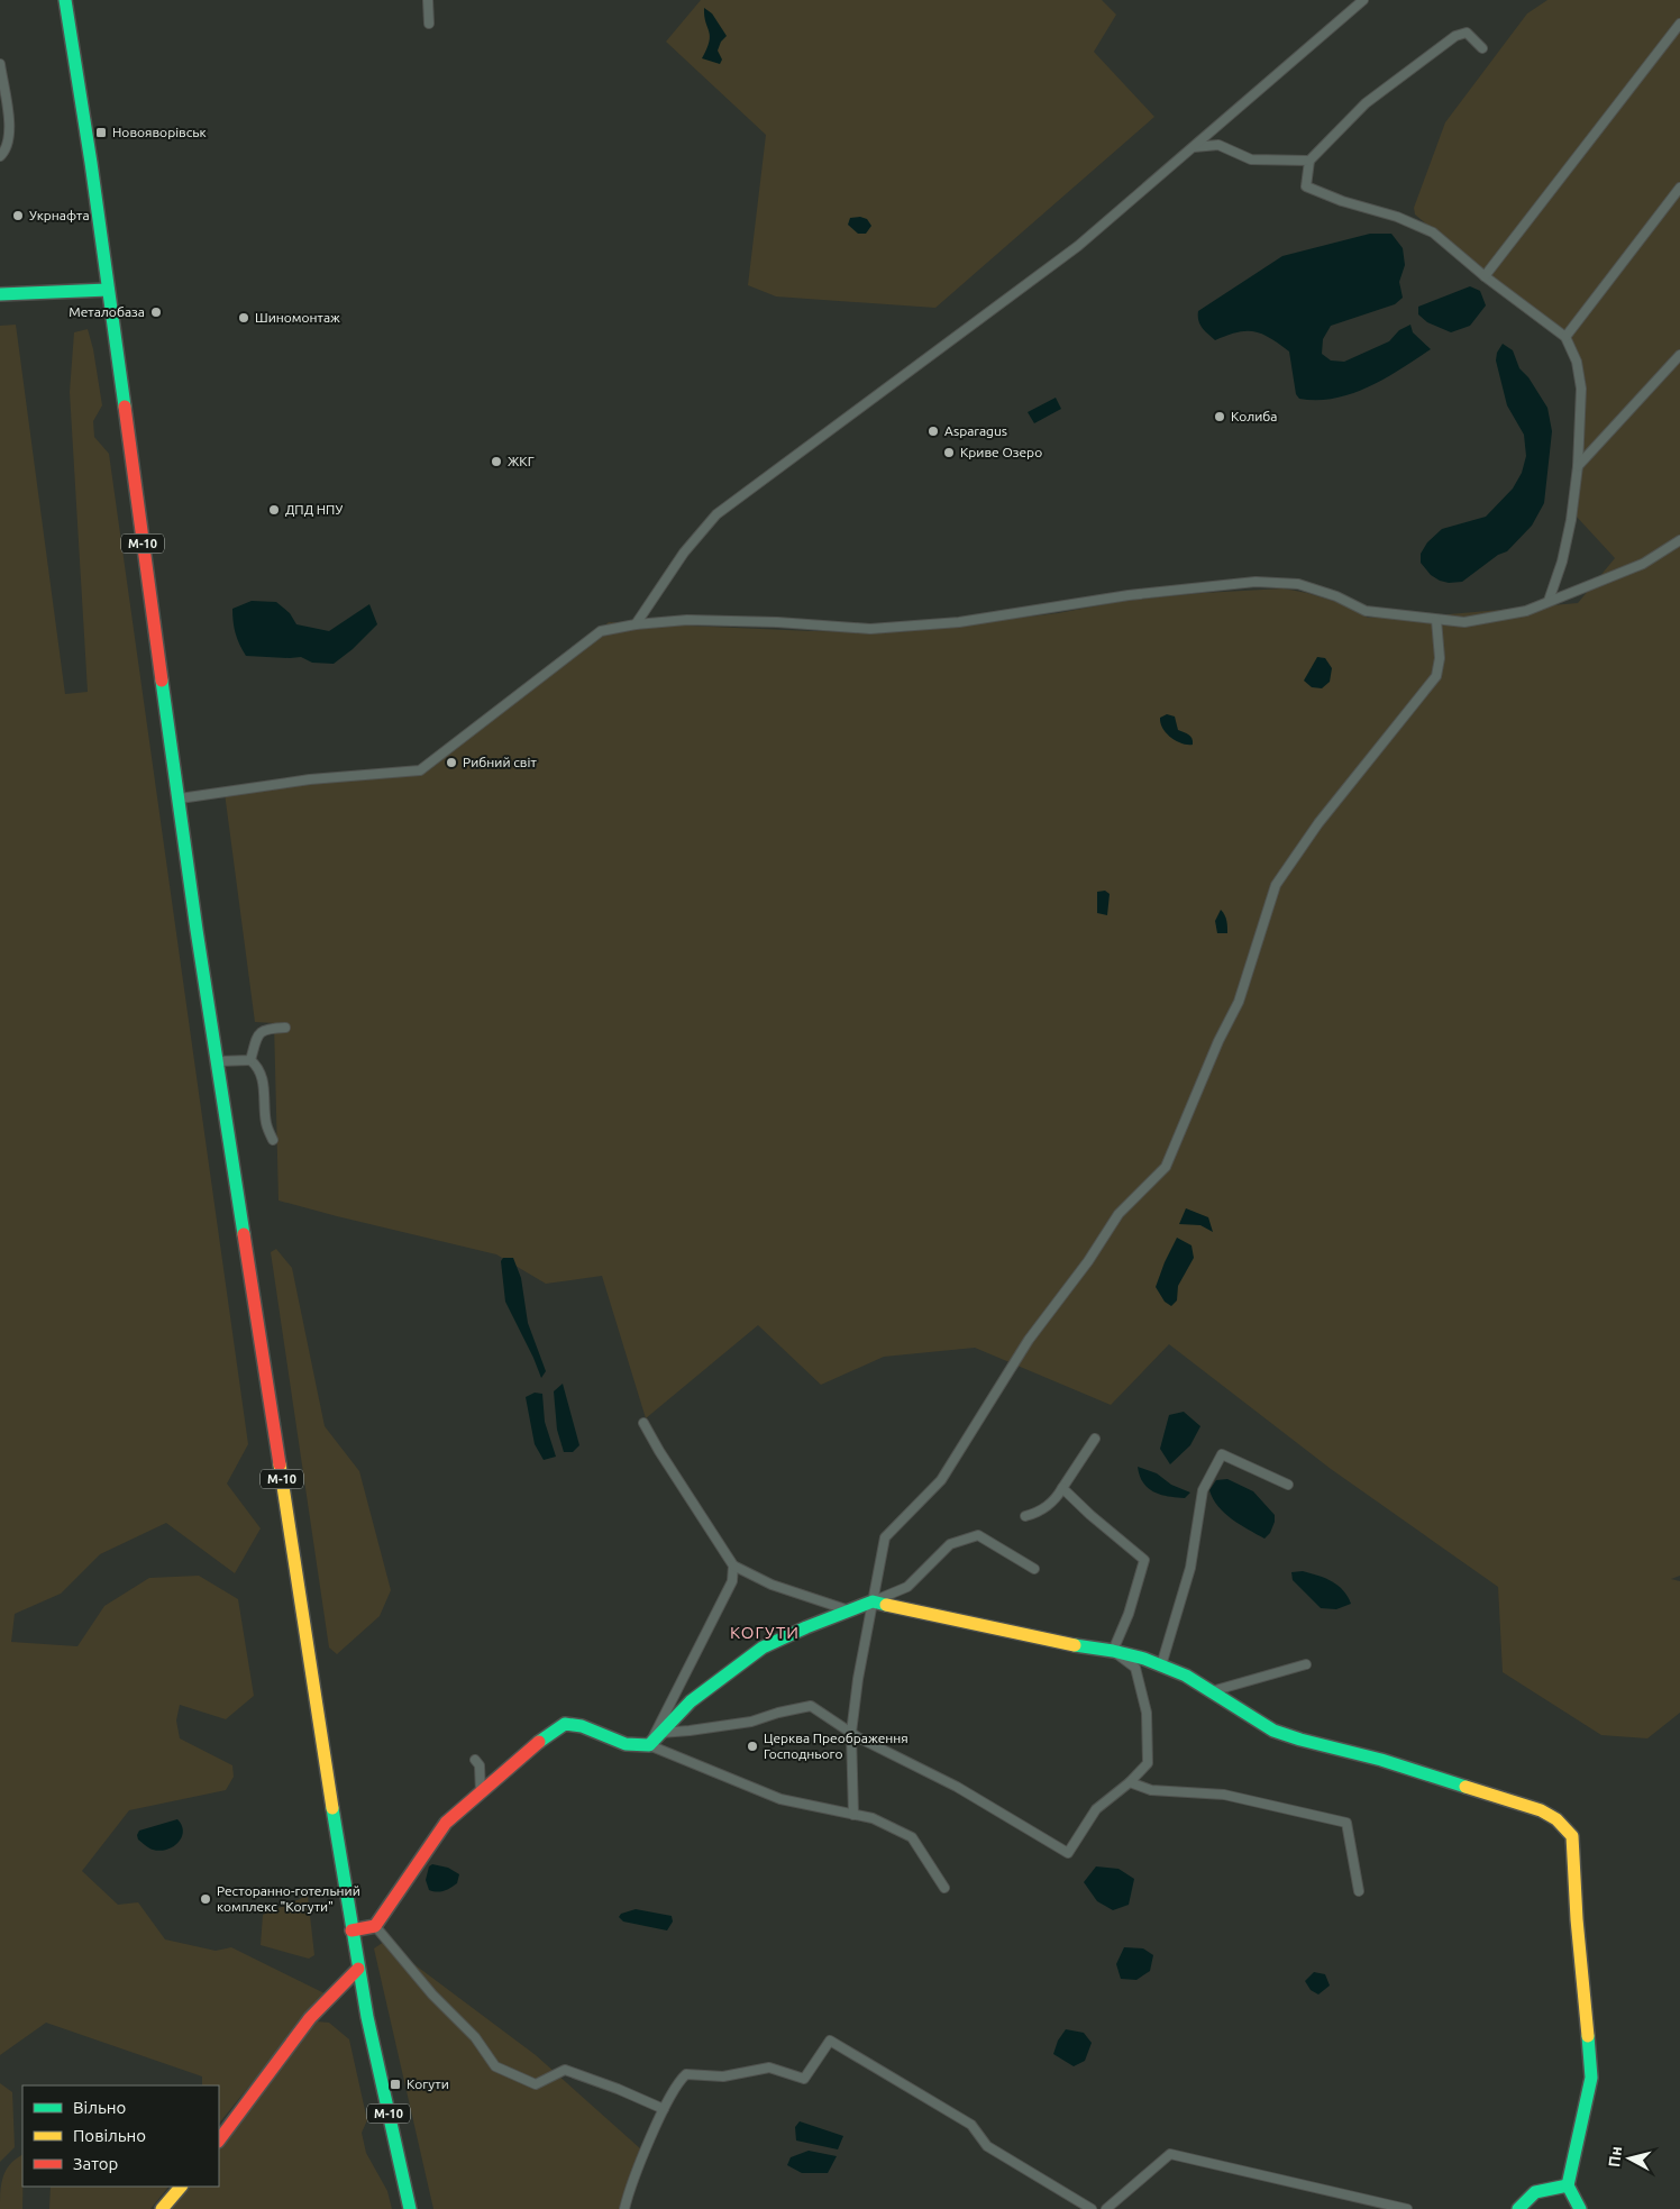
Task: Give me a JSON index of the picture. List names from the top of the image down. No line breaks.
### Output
{"streets":{"main road":["М-10"]},"districts":["КОГУТИ"],"places":{"transit":["Новояворівськ","Когути"],"other":["Укрнафта","Металобаза","Шиномонтаж","Колиба","Asparagus","Криве Озеро","ЖКГ","ДПД НПУ","Рибний світ","Церква Преображення Господнього","Ресторанно-готельний комплекс \"Когути\""]},"legend":["Вільно","Повільно","Затор"],"north":"left"}
